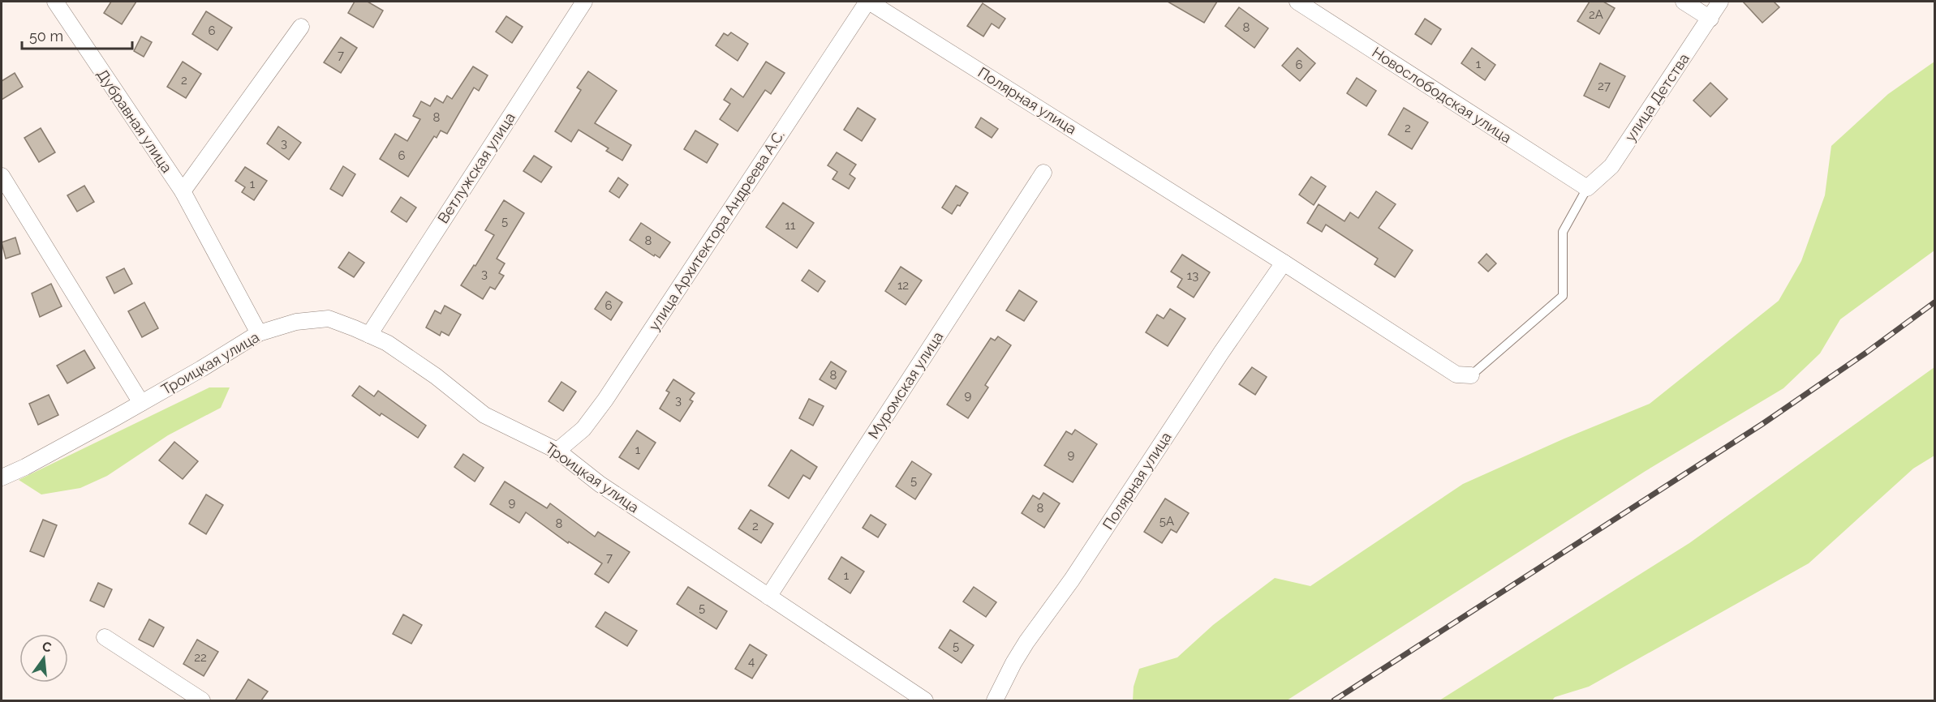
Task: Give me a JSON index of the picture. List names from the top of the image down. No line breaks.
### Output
{"streets":{"street":["Новослободская улица","улица Детства","Полярная улица","Дубравная улица","Ветлужская улица","улица Архитектора Андреева А.С.","Троицкая улица","Муромская улица"]},"crossings":[["Новослободская улица","улица Детства"],["Полярная улица","улица Архитектора Андреева А.С."],["Дубравная улица","Троицкая улица"],["Ветлужская улица","Троицкая улица"],["улица Архитектора Андреева А.С.","Троицкая улица"],["Троицкая улица","Муромская улица"]],"house_numbers":["2А","8","6","7","1","6","2","27","8","2","3","6","1","5","11","8","3","13","12","6","8","9","3","1","9","5","9","8","5А","8","2","7","1","5","5","22","4"],"scale_bar":"50 m","north":"top"}
